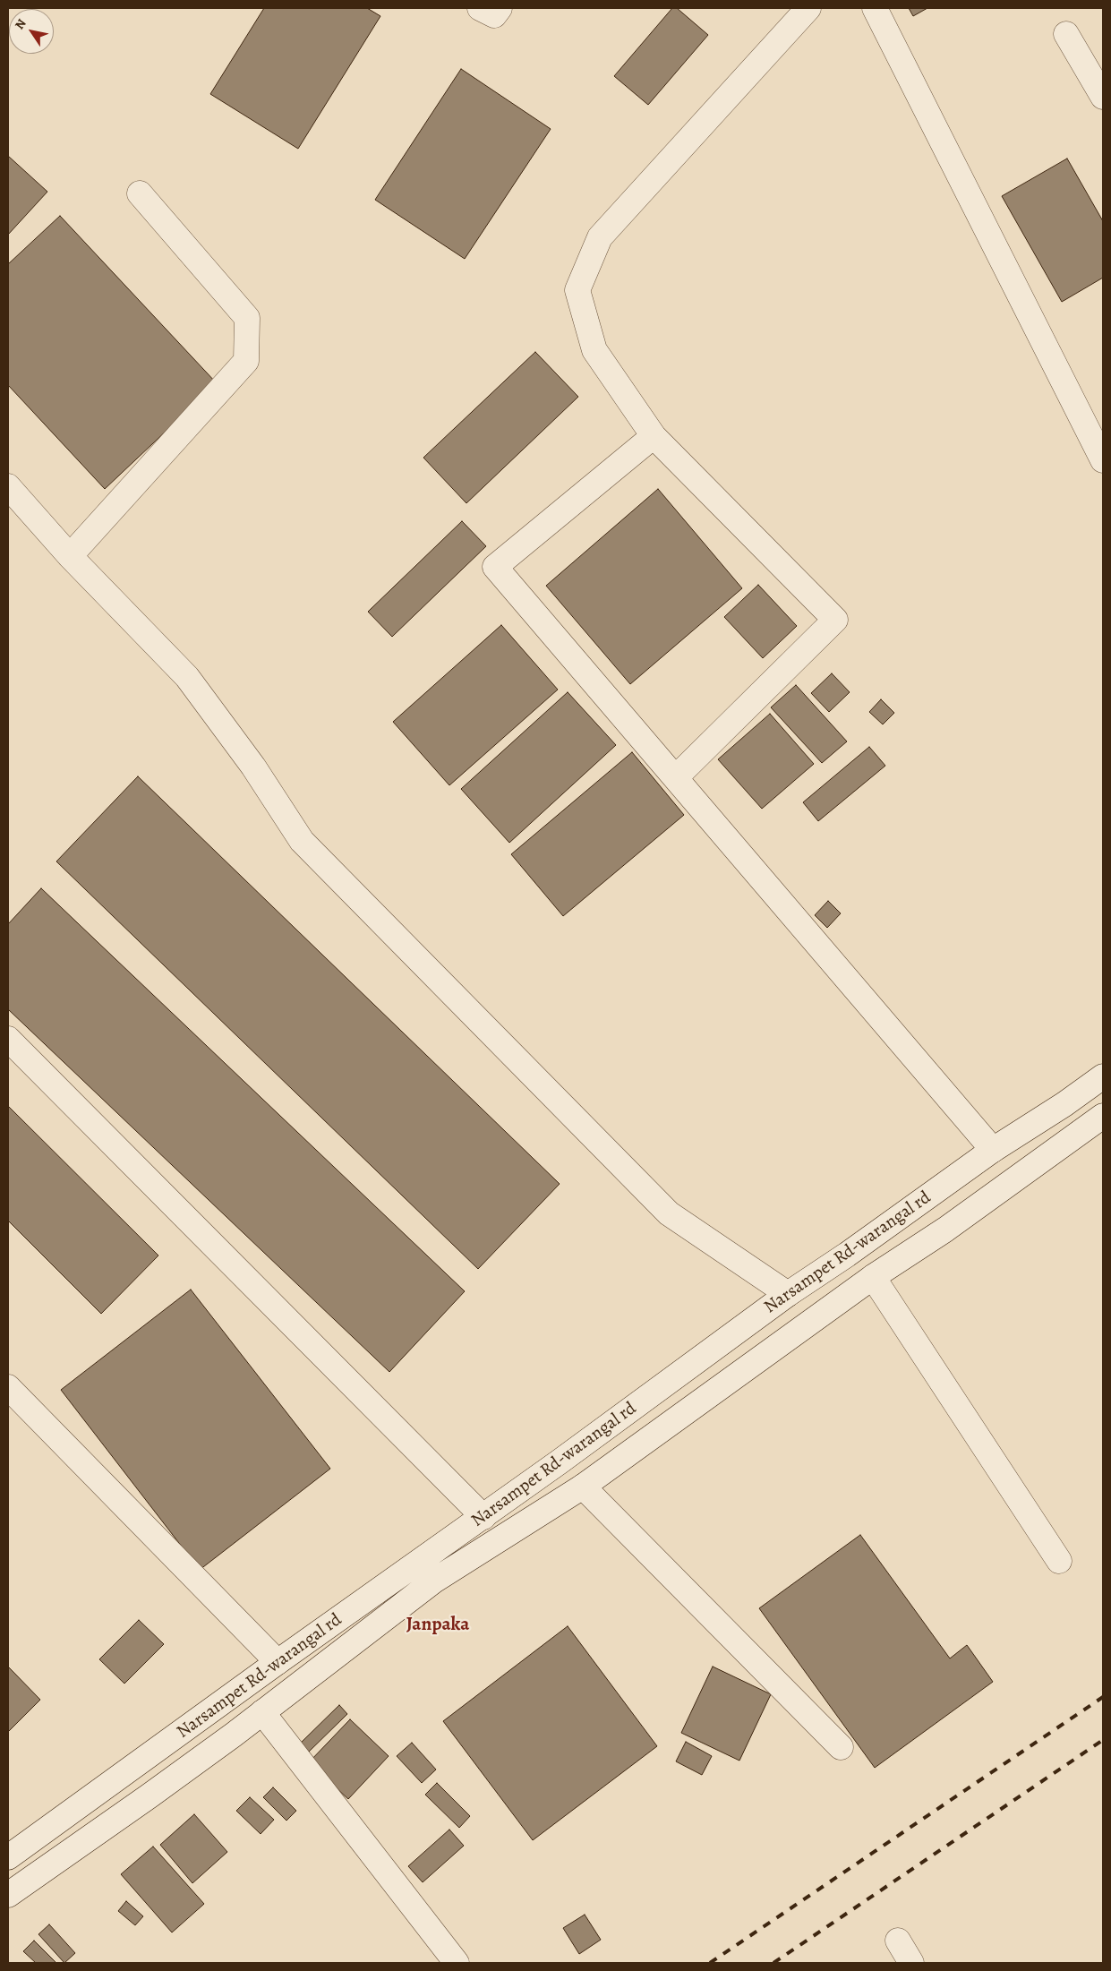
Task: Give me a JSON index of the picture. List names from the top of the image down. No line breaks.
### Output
{"streets":{"street":["Narsampet Rd-warangal rd"]},"districts":["Janpaka"],"north":"top left"}
